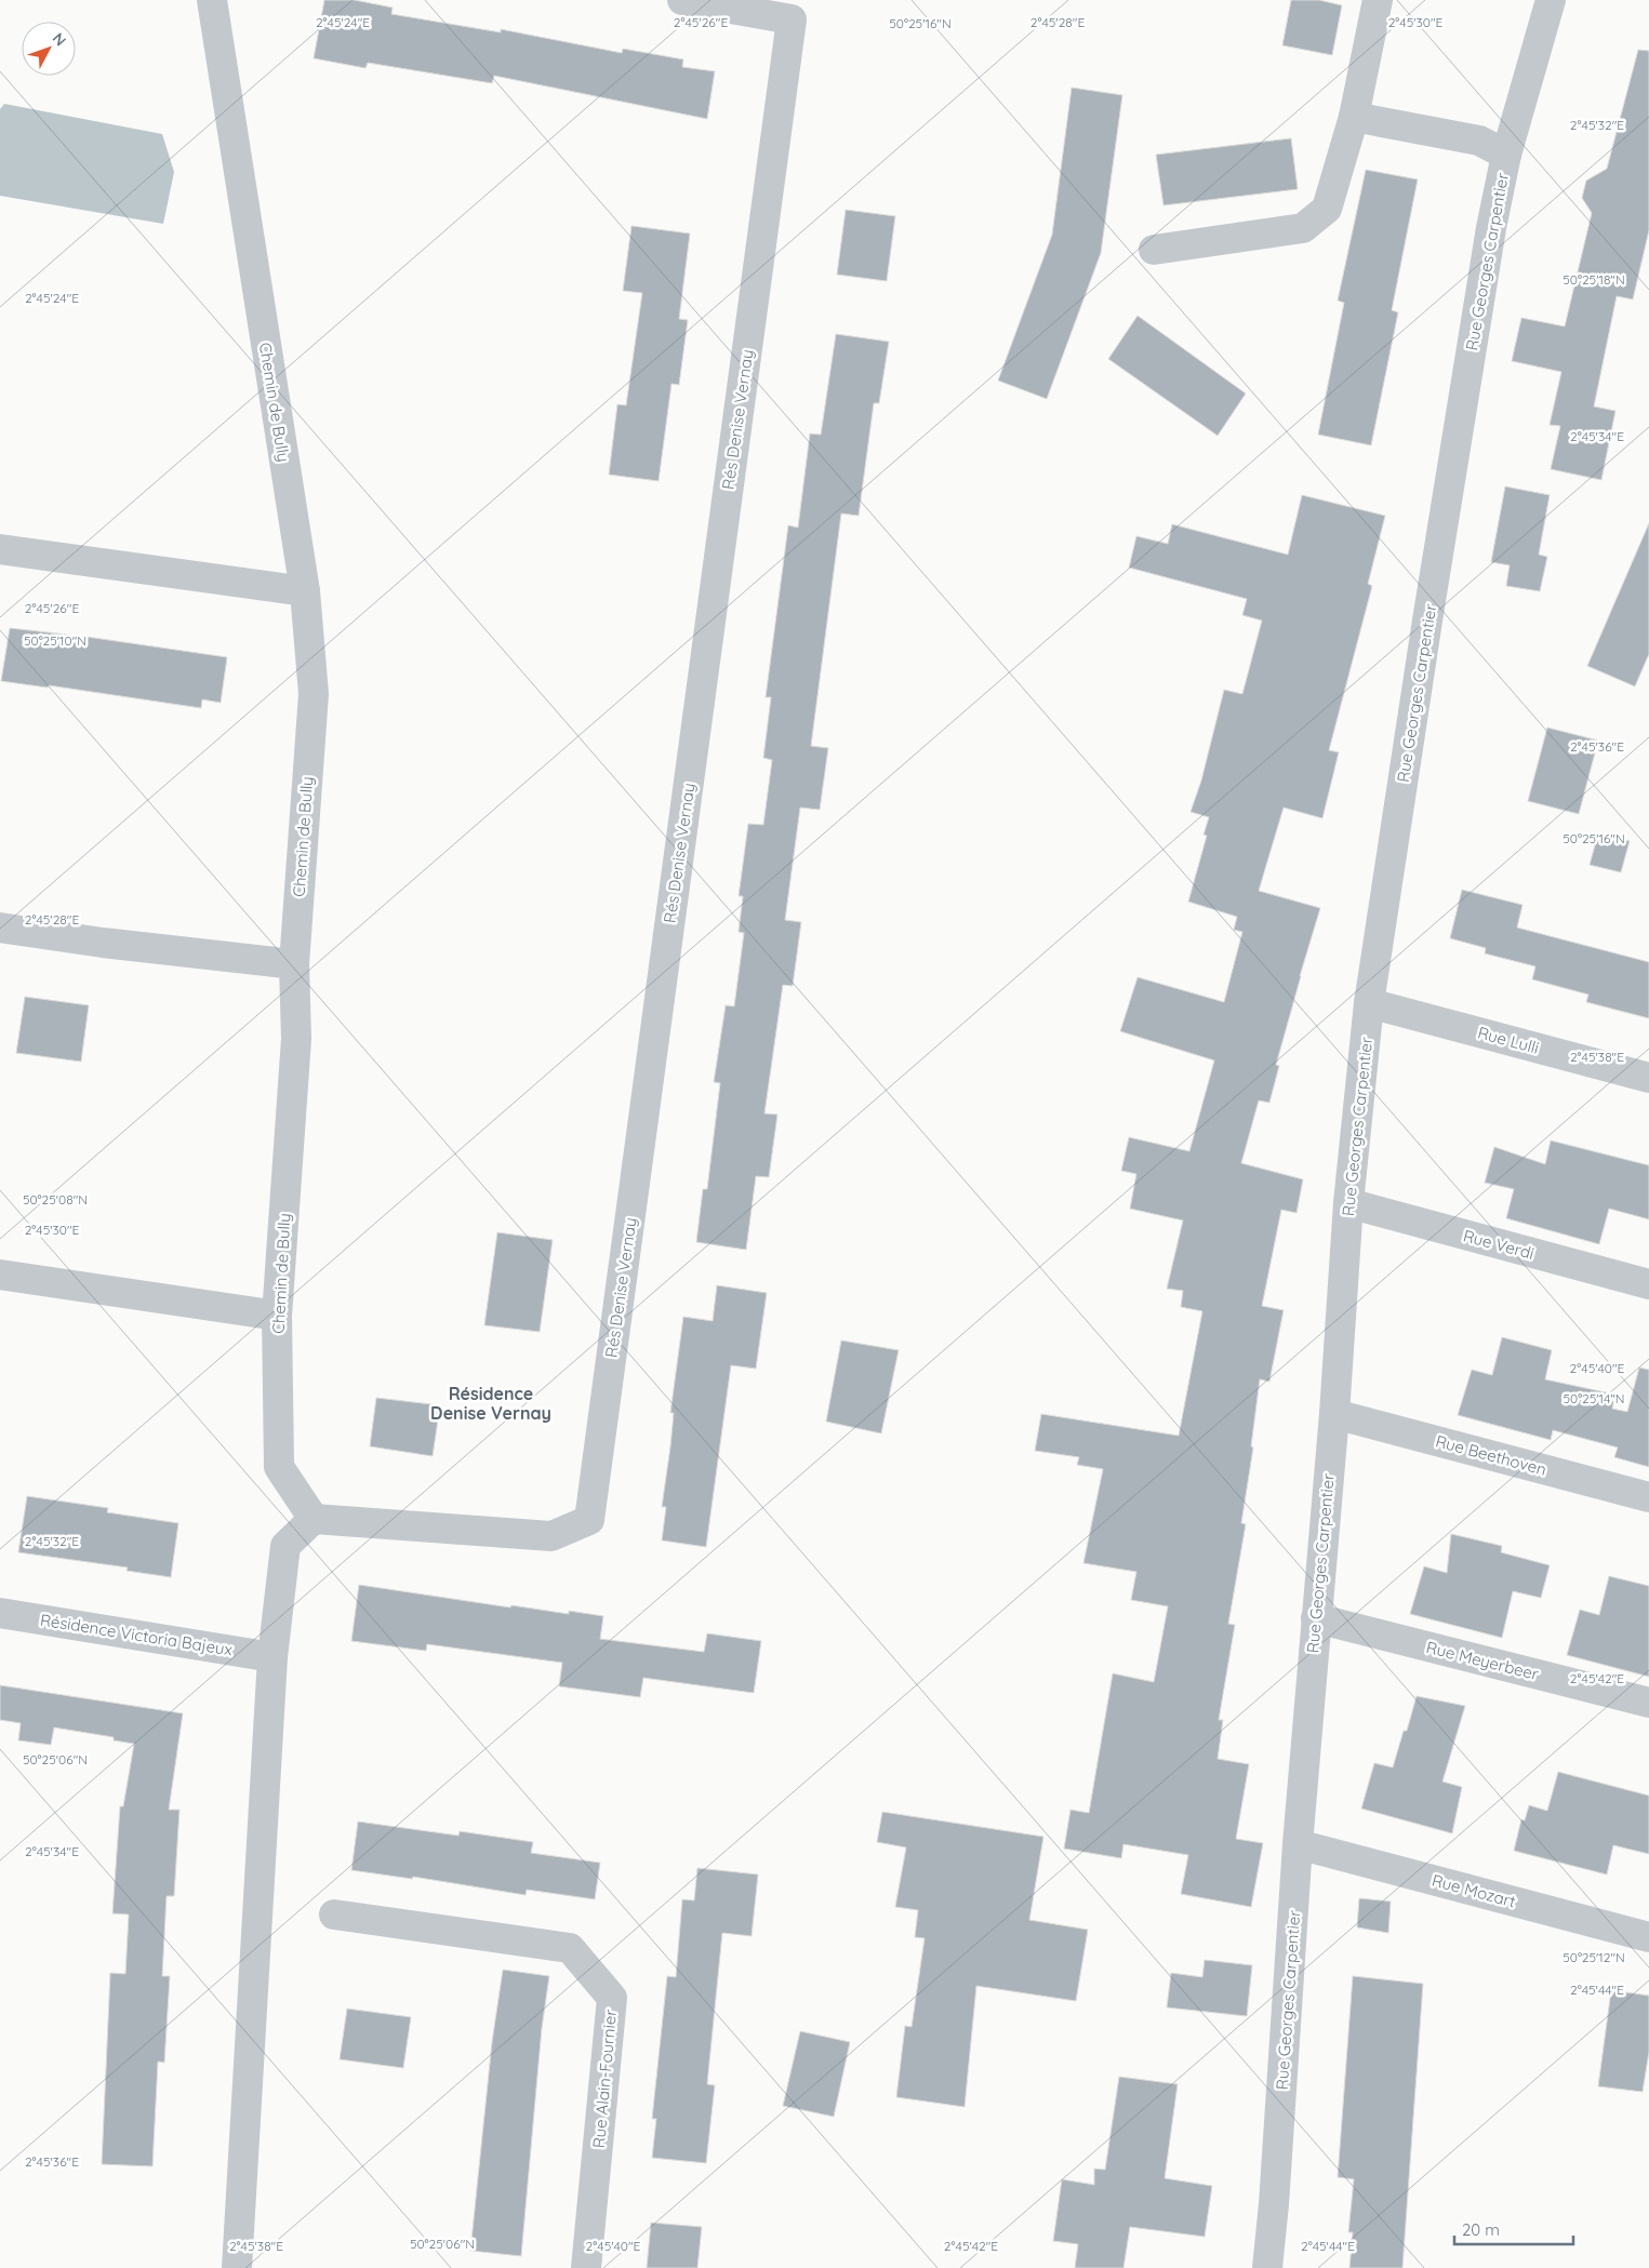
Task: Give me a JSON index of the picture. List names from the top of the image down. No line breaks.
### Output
{"streets":{"street":["Rue Georges Carpentier","Chemin de Bully","Rés Denise Vernay","Rue Lulli","Rue Verdi","Rue Beethoven","Résidence Victoria Bajeux","Rue Meyerbeer","Rue Mozart","Rue Alain-Fournier"]},"crossings":[["Rue Georges Carpentier","Rue Lulli"],["Rue Georges Carpentier","Rue Verdi"],["Rue Georges Carpentier","Rue Beethoven"],["Rue Georges Carpentier","Rue Meyerbeer"],["Rue Georges Carpentier","Rue Mozart"],["Chemin de Bully","Rés Denise Vernay"]],"districts":["Résidence Denise Vernay"],"scale_bar":"20 m","north":"top right","coordinates":["2°45'24\"E","2°45'26\"E","2°45'28\"E","2°45'30\"E","50°25'16\"N","2°45'32\"E","50°25'18\"N","2°45'34\"E","50°25'10\"N","2°45'36\"E","2°45'38\"E","50°25'08\"N","2°45'40\"E","50°25'14\"N","2°45'42\"E","50°25'06\"N","50°25'12\"N","2°45'44\"E"]}
